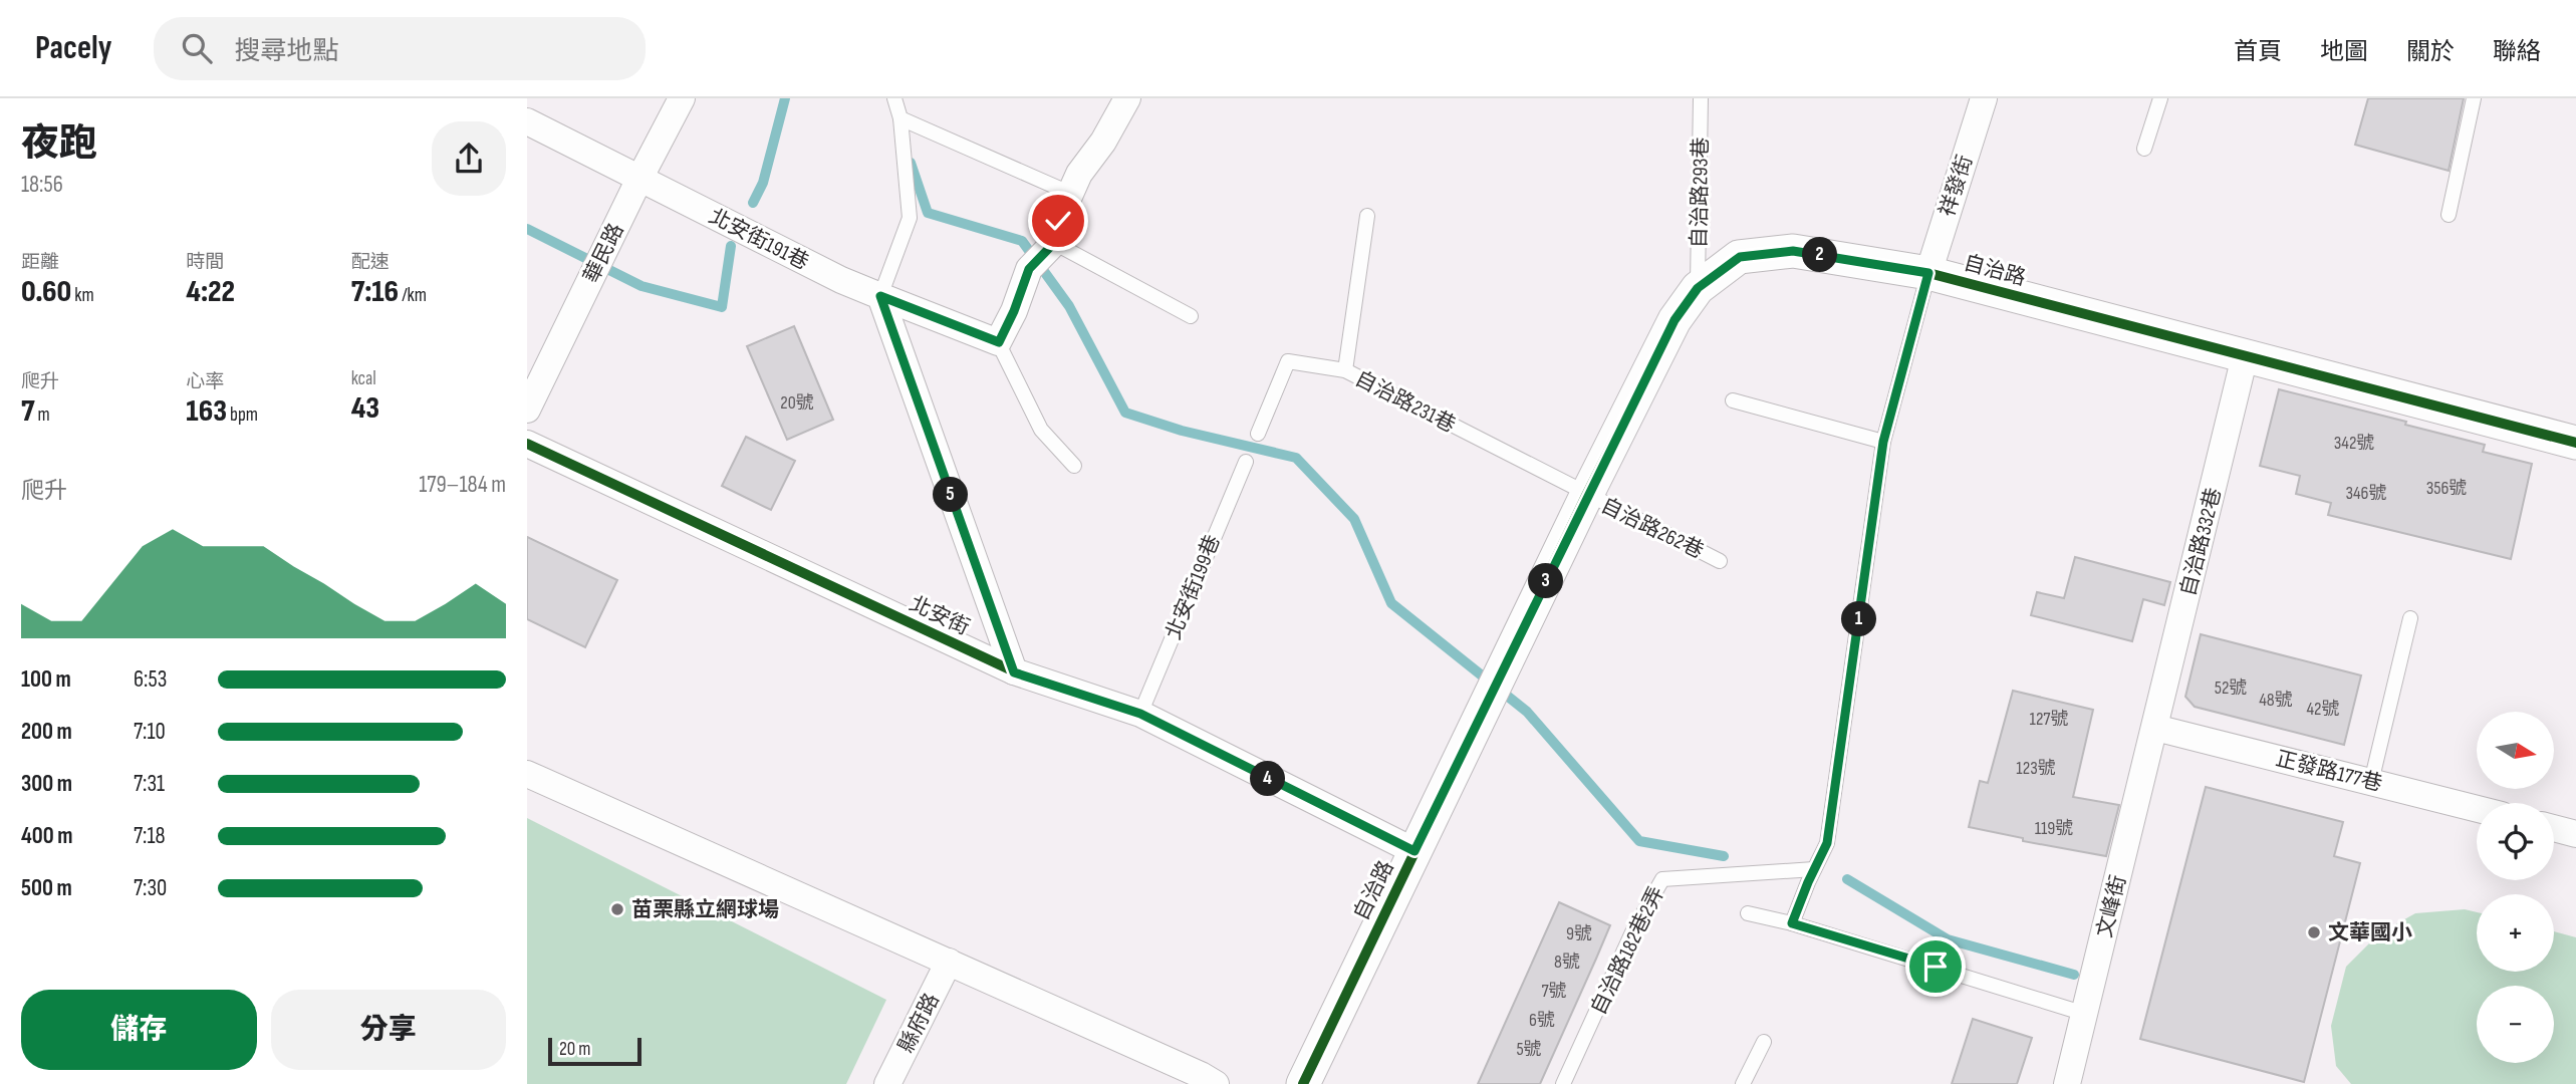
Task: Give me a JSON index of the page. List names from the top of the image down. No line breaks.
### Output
{"streets":{"street":["祥發街","北安街191巷","華民路","自治路","自治路332巷","北安街","正發路177巷","文峰街","縣府路"],"lane":["自治路293巷","自治路231巷","自治路262巷","北安街199巷","自治路182巷2弄"]},"crossings":[["祥發街","自治路"],["自治路293巷","自治路"],["北安街191巷","華民路"],["自治路","自治路231巷"],["自治路","自治路262巷"],["自治路","自治路332巷"],["自治路","北安街"],["自治路231巷","自治路262巷"],["自治路332巷","正發路177巷"],["自治路332巷","文峰街"],["北安街199巷","北安街"],["正發路177巷","文峰街"]],"places":["苗栗縣立網球場","文華國小"],"house_numbers":["20號","342號","356號","346號","52號","48號","42號","127號","123號","119號","9號","8號","7號","6號","5號"],"scale_bar":"20 m","north":"right","page":{"header":"Pacely","search":"搜尋地點","nav":["首頁","地圖","關於","聯絡"],"heading":["夜跑","18:56"],"stats":[["距離","0.60 km"],["時間","4:22"],["配速","7:16 /km"],["爬升","7 m"],["心率","163 bpm"],["kcal","43"]],"pins":["2","5","3","1","4"],"chart":["爬升","179–184 m"],"list":[{"name":"100 m","note":"6:53"},{"name":"200 m","note":"7:10"},{"name":"300 m","note":"7:31"},{"name":"400 m","note":"7:18"},{"name":"500 m","note":"7:30"}],"map_buttons":["+","−"],"buttons":["儲存","分享"],"scale":"20 m"}}
